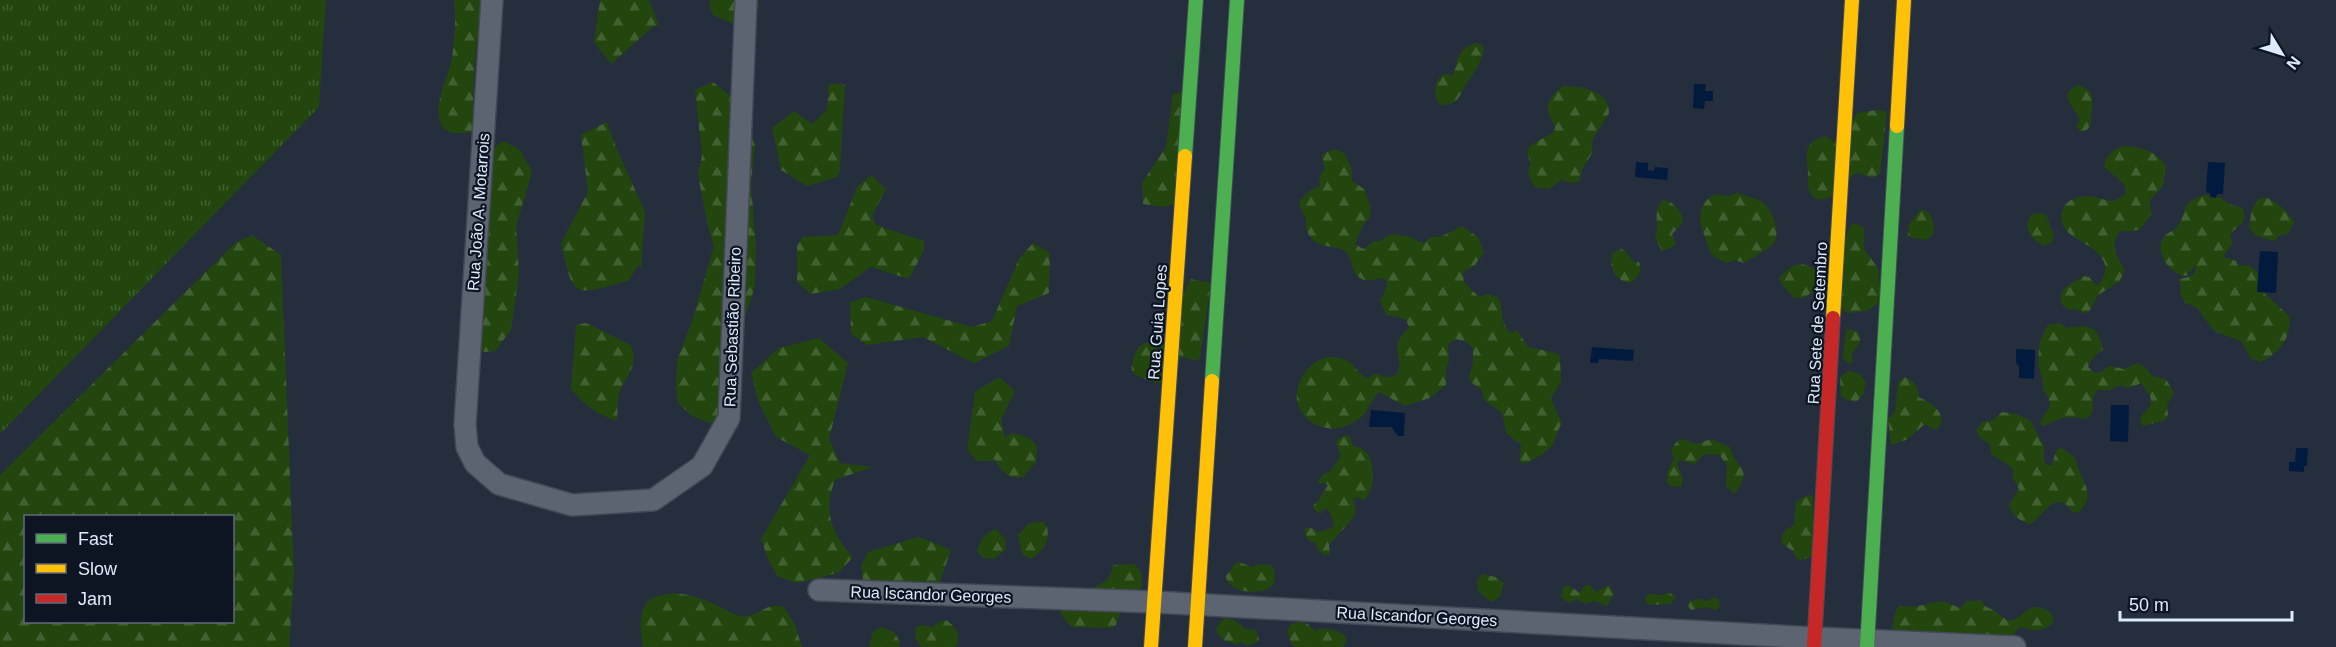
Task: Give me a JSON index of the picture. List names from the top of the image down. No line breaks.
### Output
{"streets":{"main road":["Rua Guia Lopes","Rua Sete de Setembro"],"street":["Rua João A. Motarrois","Rua Sebastião Ribeiro","Rua Iscandor Georges"]},"crossings":[["Rua João A. Motarrois","Rua Sebastião Ribeiro"],["Rua Guia Lopes","Rua Iscandor Georges"],["Rua Sete de Setembro","Rua Iscandor Georges"]],"legend":["Fast","Slow","Jam"],"scale_bar":"50 m","north":"bottom right"}
